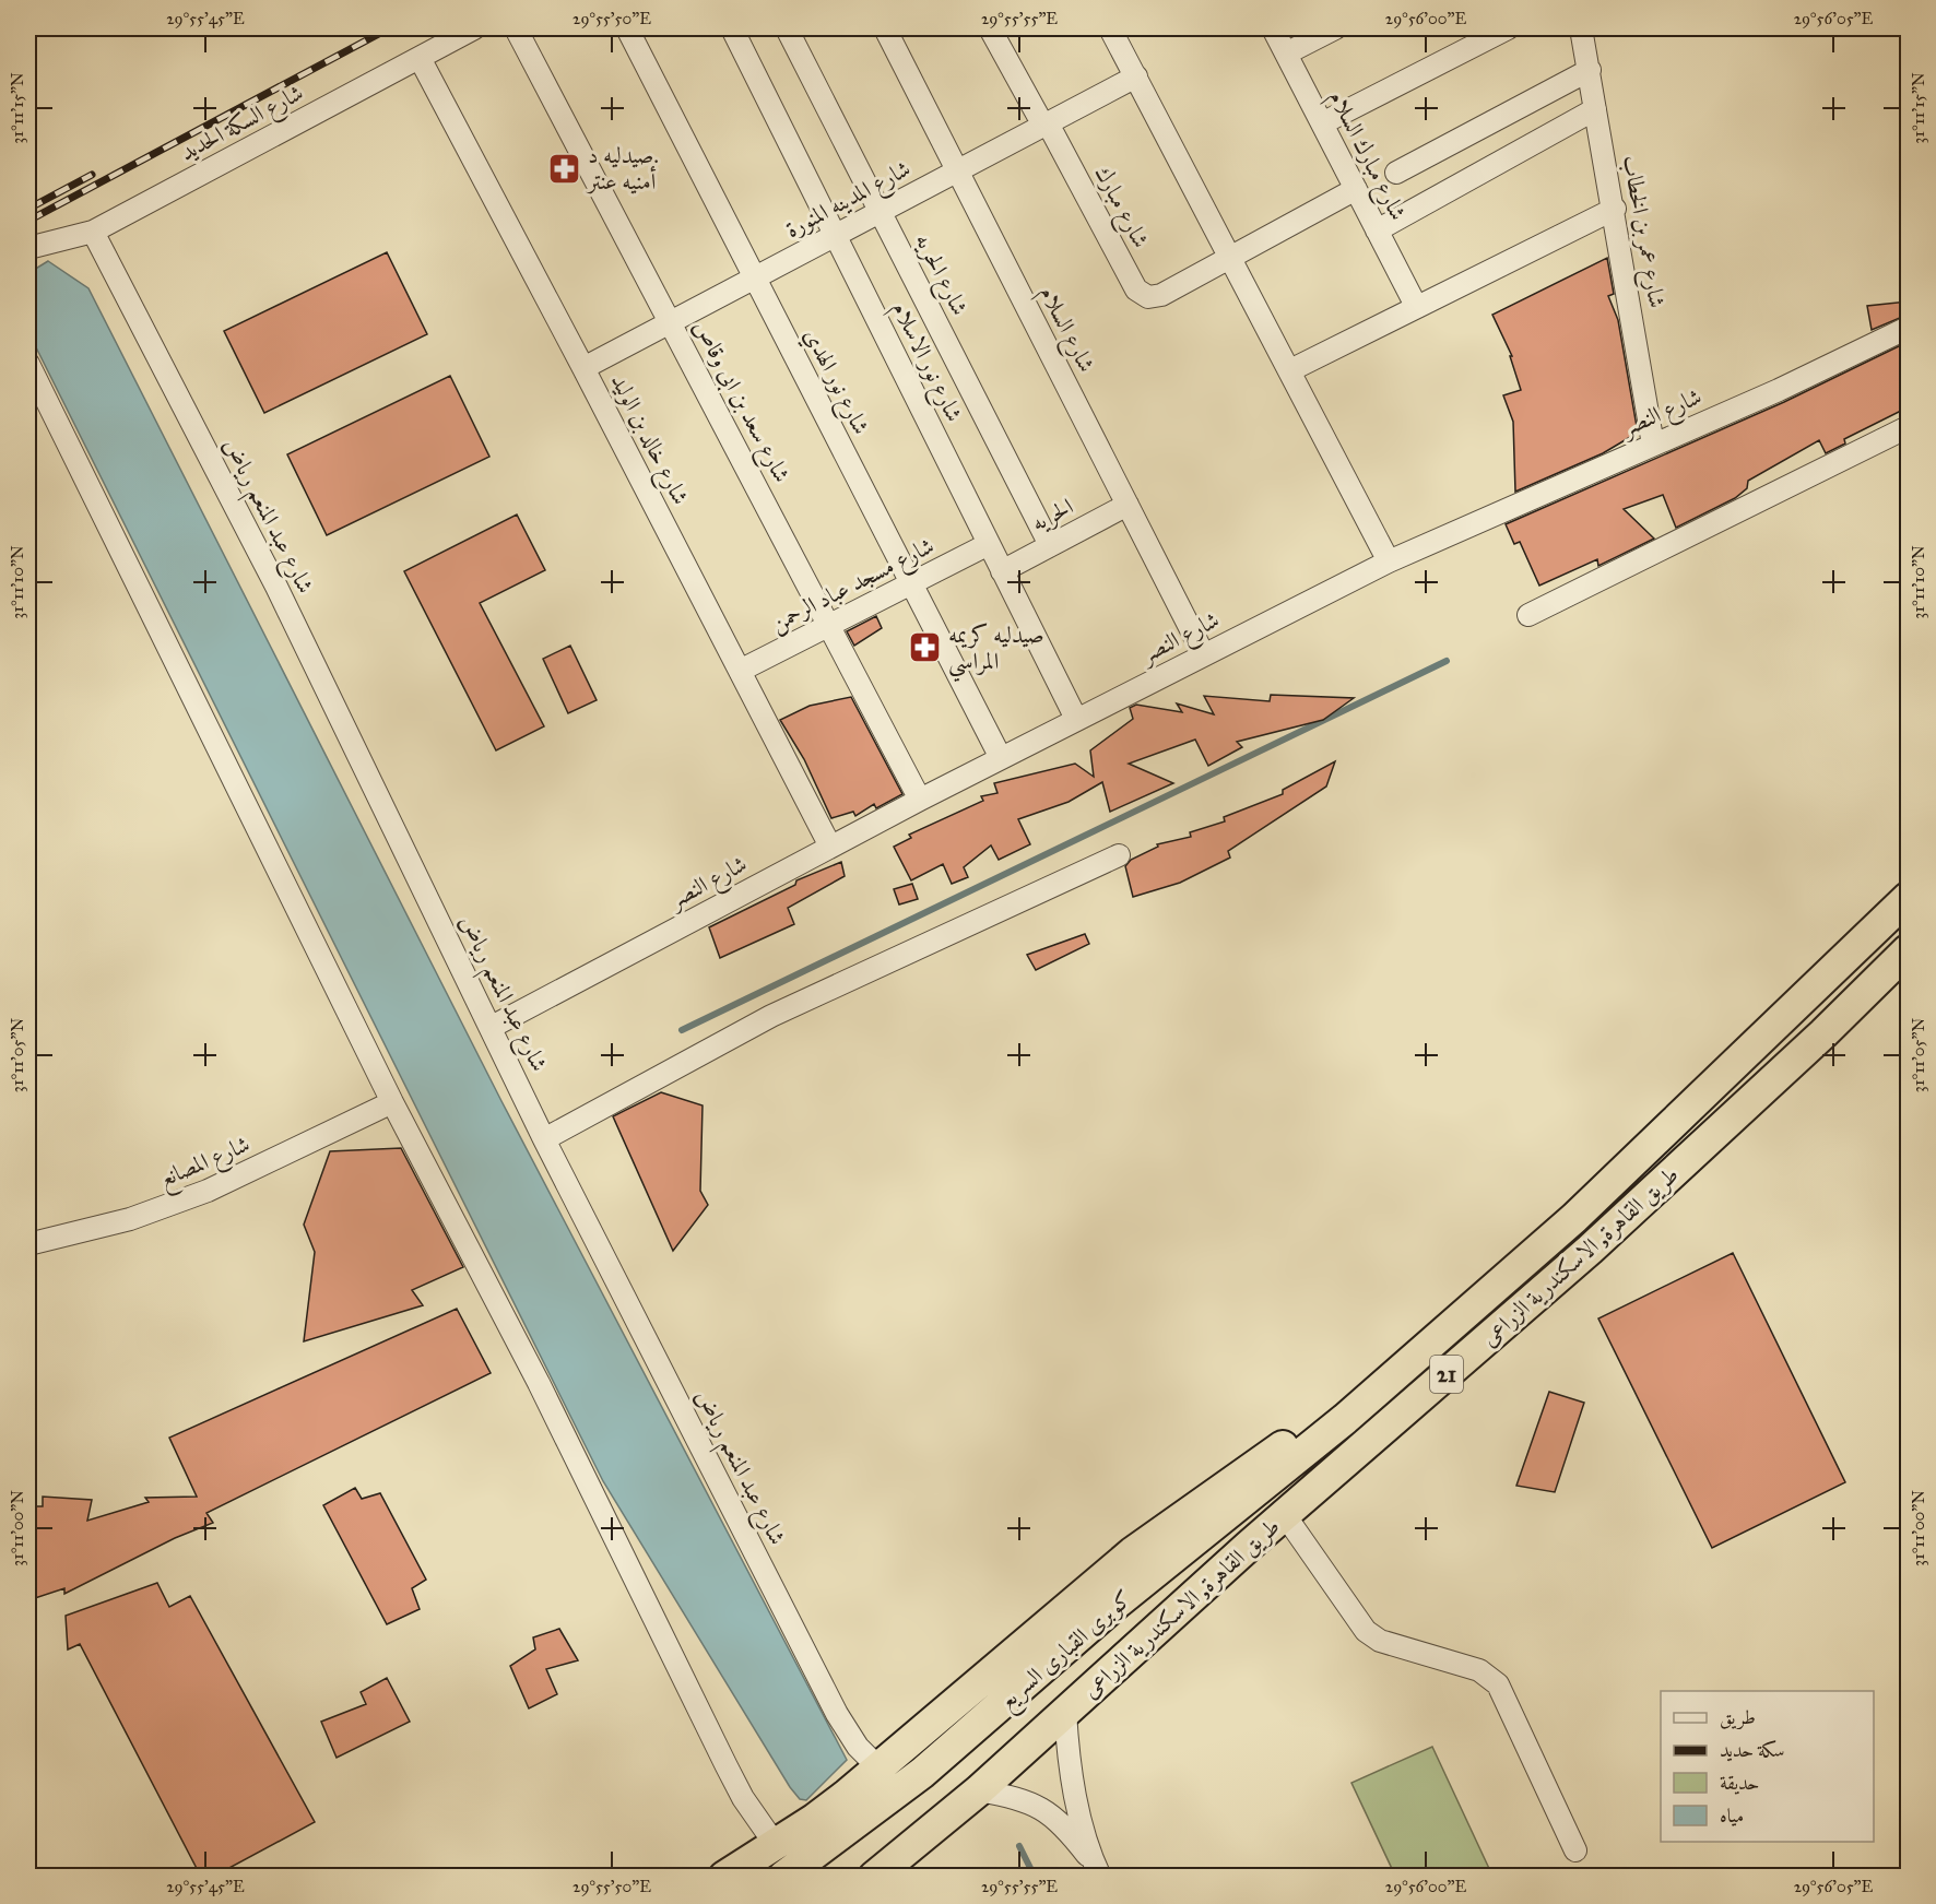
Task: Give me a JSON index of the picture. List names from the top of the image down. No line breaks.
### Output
{"streets":{"highway":["طريق القاهرة, الاسكندرية الزراعى","21","كوبرى القبارى السريع"],"street":["شارع السكة الحديد","شارع مبارك السلام","شارع المدينه المنورة","شارع مبارك","شارع عمر بن الخطاب","شارع الحريه","شارع السلام","شارع نور الاسلام","شارع نور الهدي","شارع سعد بن ابى وقاص","شارع النصر","شارع خالد بن الوليد","الحريه","شارع عبد المنعم رياض","شارع مسجد عباد الرحمن","شارع المصانع"]},"crossings":[["شارع السكة الحديد","شارع خالد بن الوليد"],["شارع السكة الحديد","شارع عبد المنعم رياض"],["شارع المدينه المنورة","شارع مبارك"],["شارع المدينه المنورة","شارع الحريه"],["شارع المدينه المنورة","شارع السلام"],["شارع المدينه المنورة","شارع نور الاسلام"],["شارع المدينه المنورة","شارع نور الهدي"],["شارع المدينه المنورة","شارع سعد بن ابى وقاص"],["شارع المدينه المنورة","شارع خالد بن الوليد"],["شارع عمر بن الخطاب","شارع النصر"],["شارع الحريه","الحريه"],["شارع السلام","شارع النصر"],["شارع السلام","الحريه"],["شارع نور الاسلام","شارع النصر"],["شارع نور الاسلام","الحريه"],["شارع نور الاسلام","شارع مسجد عباد الرحمن"],["شارع نور الهدي","شارع النصر"],["شارع نور الهدي","شارع مسجد عباد الرحمن"],["شارع سعد بن ابى وقاص","شارع النصر"],["شارع سعد بن ابى وقاص","شارع مسجد عباد الرحمن"],["شارع النصر","شارع خالد بن الوليد"],["شارع النصر","شارع عبد المنعم رياض"],["شارع خالد بن الوليد","شارع مسجد عباد الرحمن"],["طريق القاهرة, الاسكندرية الزراعى","كوبرى القبارى السريع"]],"places":{"pharmacy":["صيدليه د. أمنيه عنتر","صيدليه كريمه المراسي"]},"legend":["طريق","سكة حديد","حديقة","مياه"],"coordinates":["29°55'45\"E","29°55'50\"E","29°55'55\"E","29°56'00\"E","29°56'05\"E","31°11'15\"N","31°11'10\"N","31°11'05\"N","31°11'00\"N"]}
